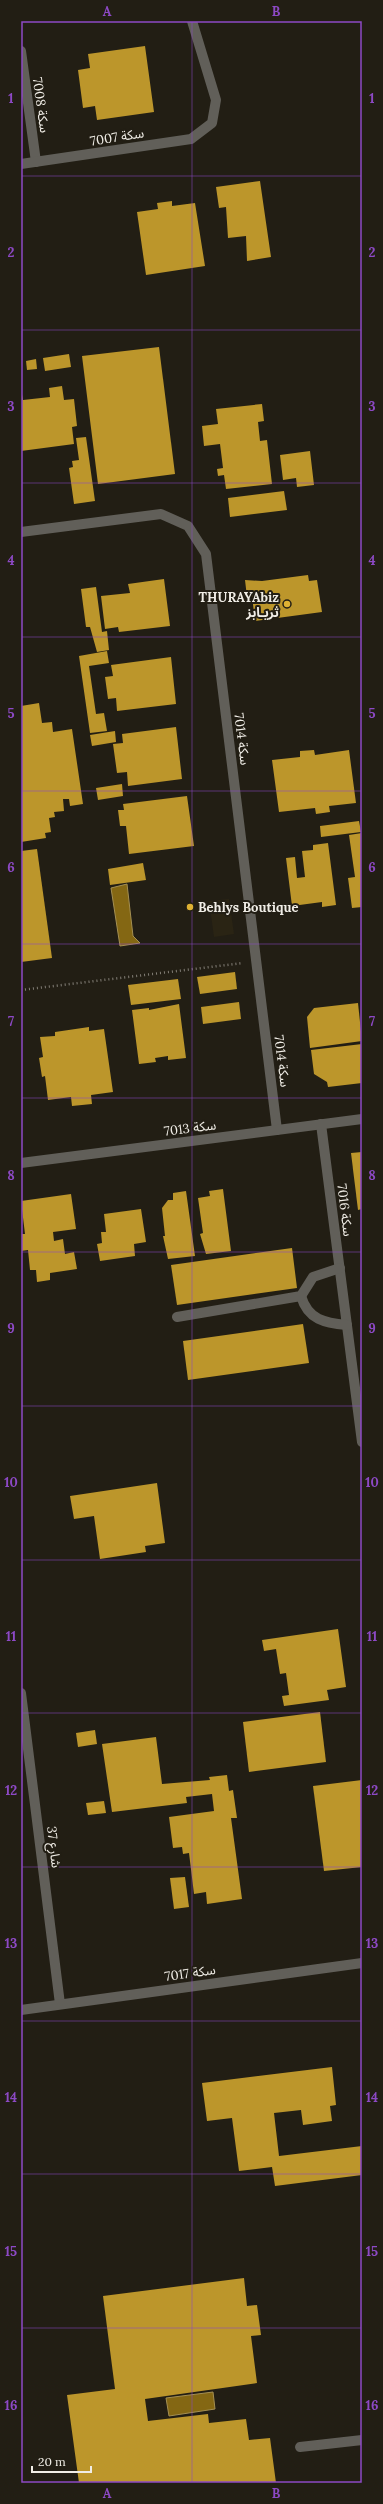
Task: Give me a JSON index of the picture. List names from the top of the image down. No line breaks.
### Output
{"streets":{"street":["سكة 7008","سكة 7007","سكة 7014","سكة 7013","سكة 7016","شارع 37","سكة 7017"]},"crossings":[["سكة 7008","سكة 7007"],["سكة 7014","سكة 7013"],["سكة 7013","سكة 7016"],["شارع 37","سكة 7017"]],"places":["THURAYAbiz ثريـابز","Behlys Boutique"],"scale_bar":"20 m","grid":{"columns":["A","B"],"rows":["1","2","3","4","5","6","7","8","9","10","11","12","13","14","15","16"]}}
